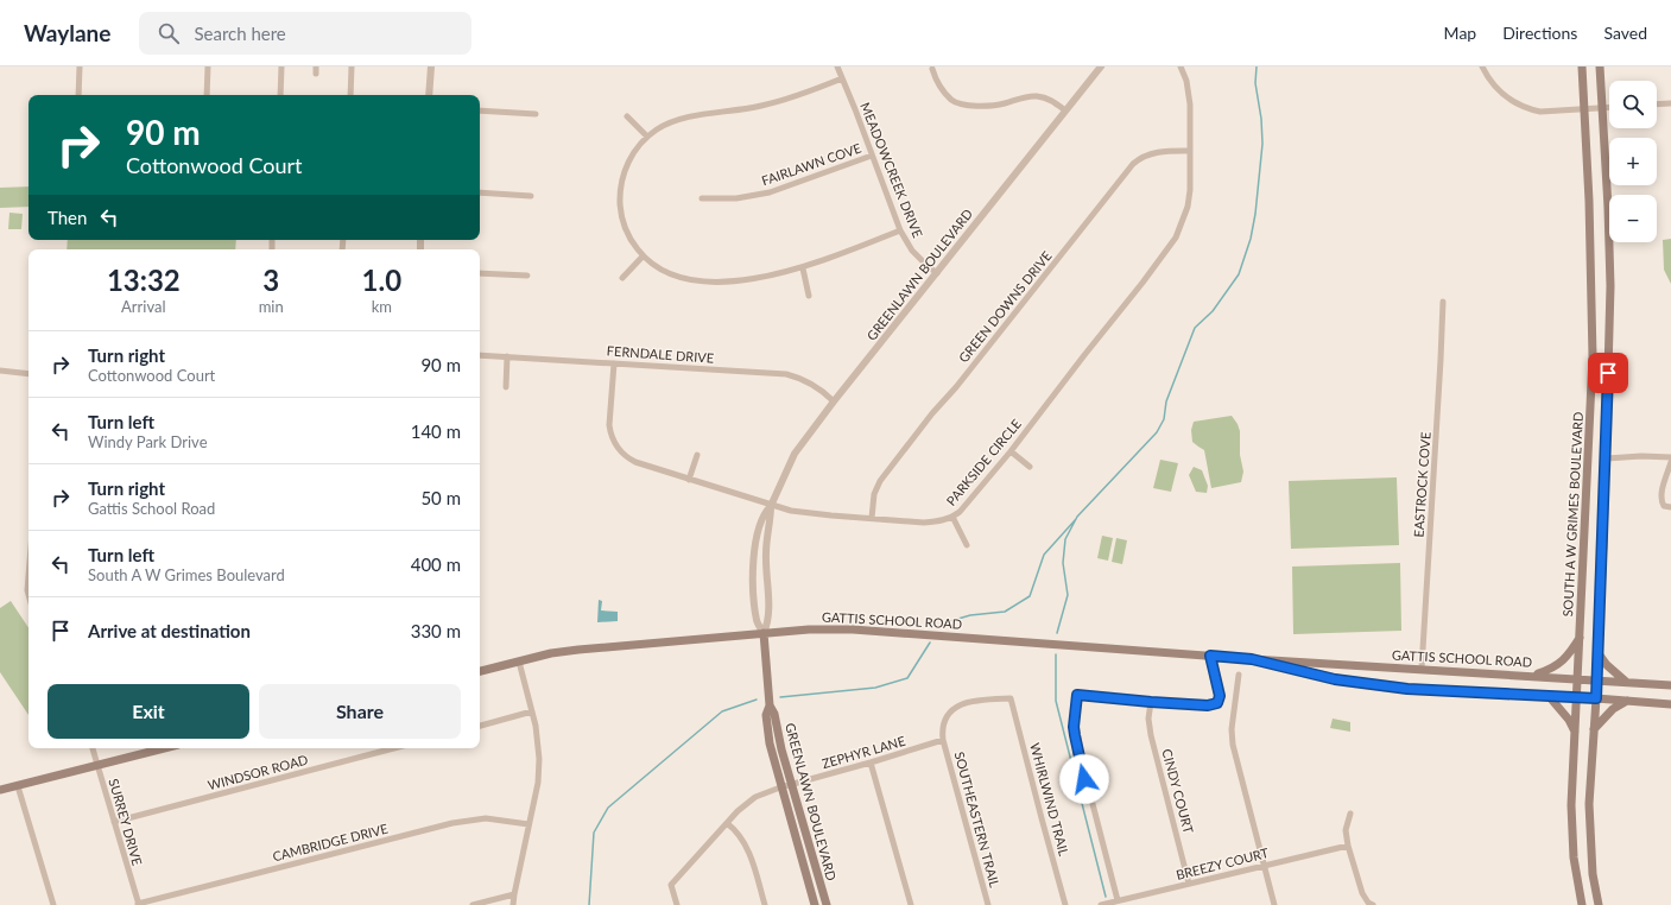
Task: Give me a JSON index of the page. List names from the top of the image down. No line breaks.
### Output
{"streets":{"main road":["GREENLAWN BOULEVARD","SOUTH A W GRIMES BOULEVARD","GATTIS SCHOOL ROAD"],"street":["FAIRLAWN COVE","MEADOWCREEK DRIVE","GREEN DOWNS DRIVE","FERNDALE DRIVE","PARKSIDE CIRCLE","EASTROCK COVE","ZEPHYR LANE","WINDSOR ROAD","CINDY COURT","WHIRLWIND TRAIL","SOUTHEASTERN TRAIL","SURREY DRIVE","CAMBRIDGE DRIVE","BREEZY COURT"]},"crossings":[["FAIRLAWN COVE","MEADOWCREEK DRIVE"],["MEADOWCREEK DRIVE","GREENLAWN BOULEVARD"],["GREENLAWN BOULEVARD","FERNDALE DRIVE"],["GREENLAWN BOULEVARD","PARKSIDE CIRCLE"],["GREENLAWN BOULEVARD","GATTIS SCHOOL ROAD"],["GREENLAWN BOULEVARD","ZEPHYR LANE"],["GREEN DOWNS DRIVE","PARKSIDE CIRCLE"],["FERNDALE DRIVE","PARKSIDE CIRCLE"],["EASTROCK COVE","GATTIS SCHOOL ROAD"],["SOUTH A W GRIMES BOULEVARD","GATTIS SCHOOL ROAD"],["ZEPHYR LANE","WHIRLWIND TRAIL"],["ZEPHYR LANE","SOUTHEASTERN TRAIL"],["WINDSOR ROAD","SURREY DRIVE"],["CINDY COURT","BREEZY COURT"],["WHIRLWIND TRAIL","SOUTHEASTERN TRAIL"],["SURREY DRIVE","CAMBRIDGE DRIVE"]],"page":{"header":"Waylane","search":"Search here","nav":["Map","Directions","Saved"],"map_buttons":["+","−"],"turn":["90 m","Cottonwood Court"],"then":"Then","eta":["13:32","Arrival","3","min","1.0","km"],"list":[{"name":"Turn right","note":"Cottonwood Court","value":"90 m"},{"name":"Turn left","note":"Windy Park Drive","value":"140 m"},{"name":"Turn right","note":"Gattis School Road","value":"50 m"},{"name":"Turn left","note":"South A W Grimes Boulevard","value":"400 m"},{"name":"Arrive at destination","value":"330 m"}],"buttons":["Exit","Share"]}}
